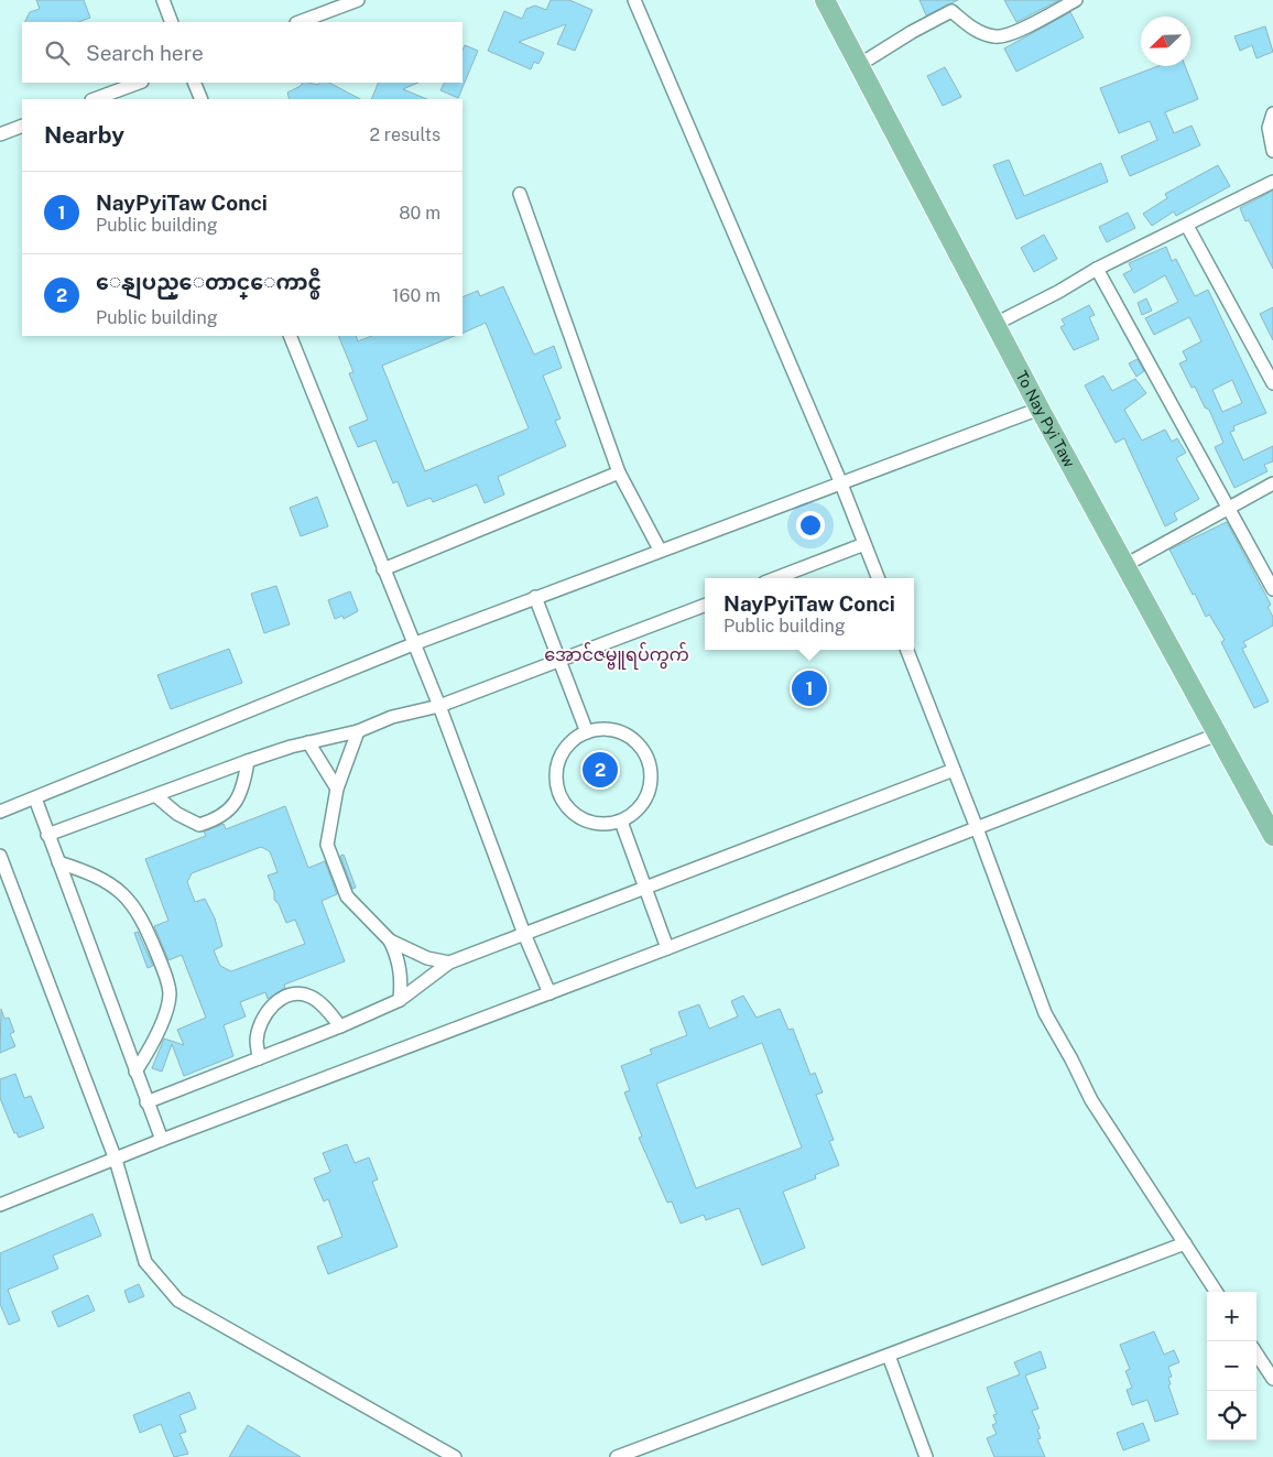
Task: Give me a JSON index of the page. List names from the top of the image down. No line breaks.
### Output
{"streets":{"main road":["To Nay Pyi Taw"]},"districts":["အောင်ဇမ္ဗူရပ်ကွက်"],"north":"bottom left","page":{"search":"Search here","heading":["Nearby","2 results"],"list":[{"mark":"1","name":"NayPyiTaw Conci","note":"Public building","value":"80 m"},{"mark":"2","name":"ေနျပည္ေတာင္ေကာင္စီ","note":"Public building","value":"160 m"}],"popup":["NayPyiTaw Conci","Public building"],"pins":["1","2"],"map_buttons":["+","−"]}}
